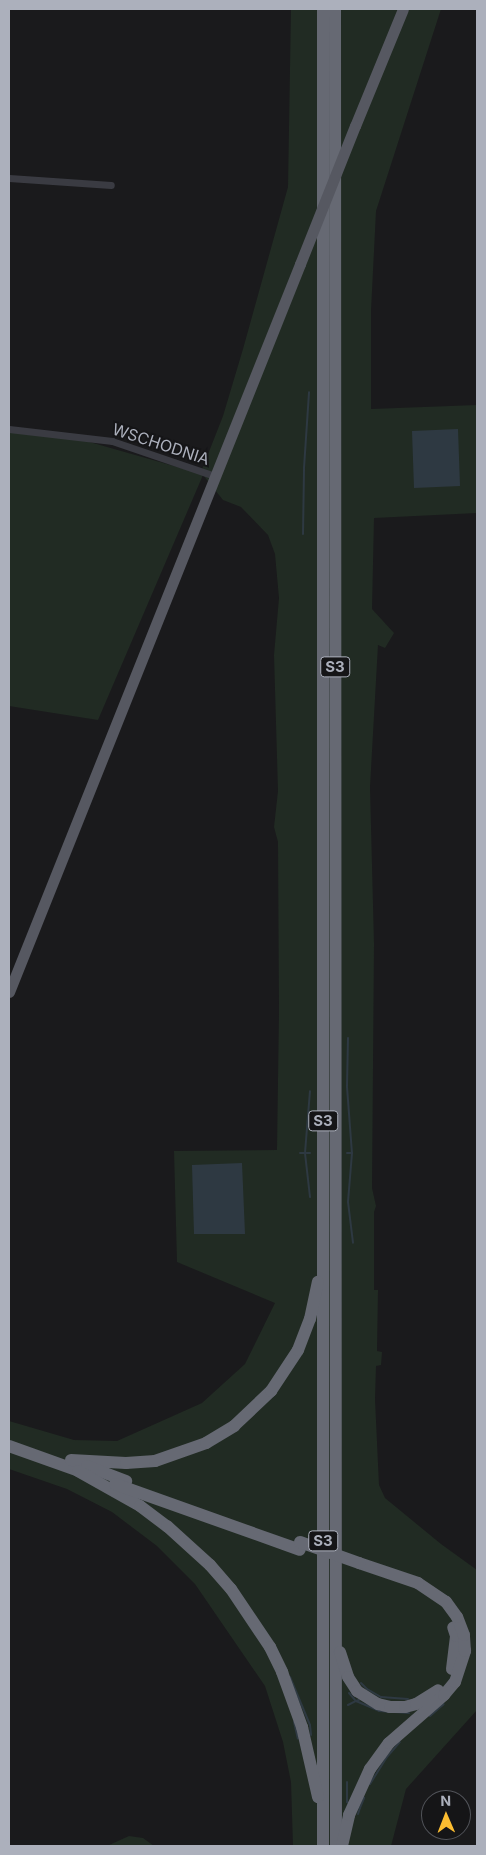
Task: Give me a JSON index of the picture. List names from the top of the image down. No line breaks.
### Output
{"streets":{"highway":["S3"],"street":["WSCHODNIA"]},"north":"top"}
